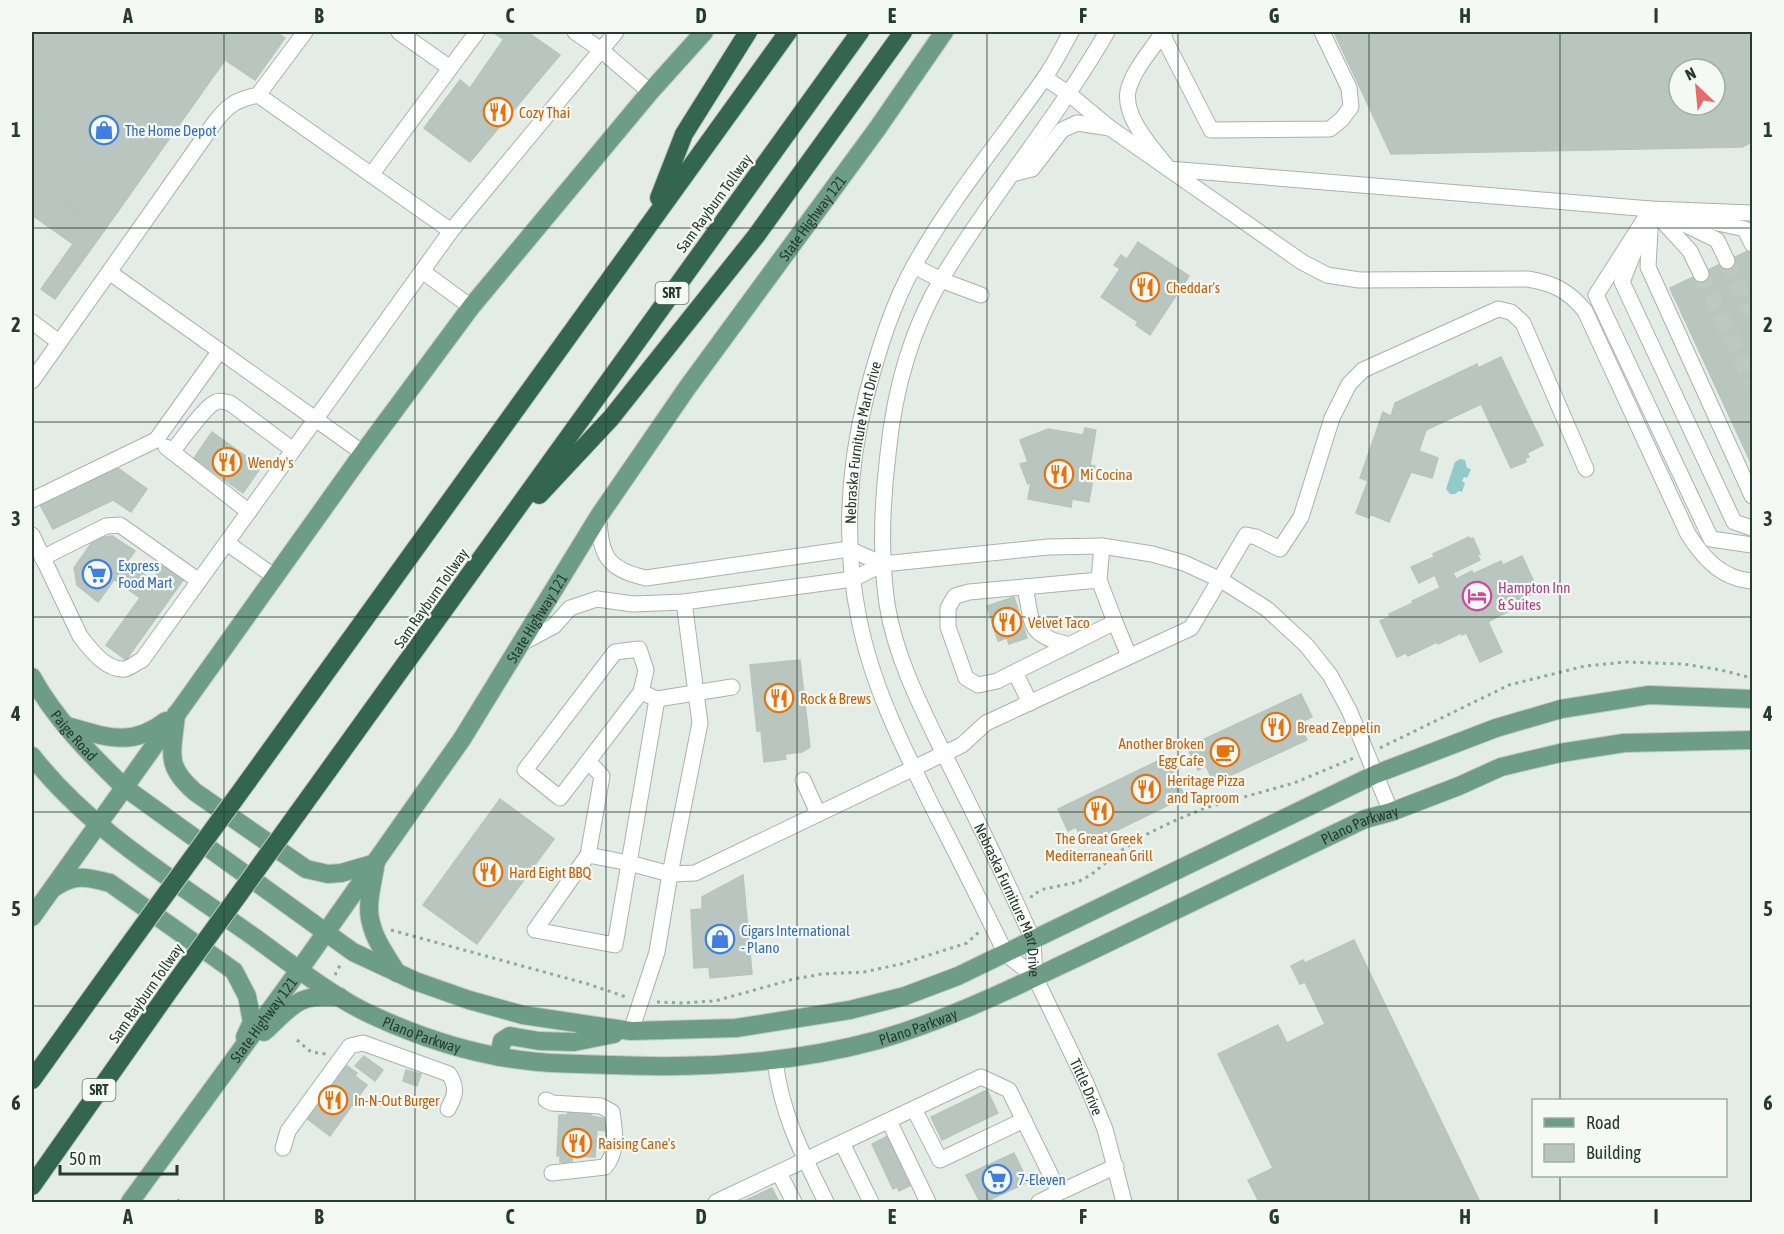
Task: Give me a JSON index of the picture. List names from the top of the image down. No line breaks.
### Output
{"streets":{"highway":["Sam Rayburn Tollway","SRT"],"main road":["State Highway 121","Paige Road","Plano Parkway"],"street":["Nebraska Furniture Mart Drive","Tittle Drive"]},"crossings":[["State Highway 121","Plano Parkway"],["Nebraska Furniture Mart Drive","Plano Parkway"],["Nebraska Furniture Mart Drive","Tittle Drive"],["Plano Parkway","Tittle Drive"]],"places":{"restaurant":["Cozy Thai","Cheddar's","Wendy's","Mi Cocina","Velvet Taco","Rock & Brews","Bread Zeppelin","Heritage Pizza and Taproom","The Great Greek Mediterranean Grill","Hard Eight BBQ","In-N-Out Burger","Raising Cane's"],"shop":["The Home Depot","Cigars International - Plano"],"supermarket":["Express Food Mart","7-Eleven"],"hotel":["Hampton Inn & Suites"],"cafe":["Another Broken Egg Cafe"]},"legend":["Road","Building"],"scale_bar":"50 m","north":"top left","grid":{"columns":["A","B","C","D","E","F","G","H","I"],"rows":["1","2","3","4","5","6"]}}
